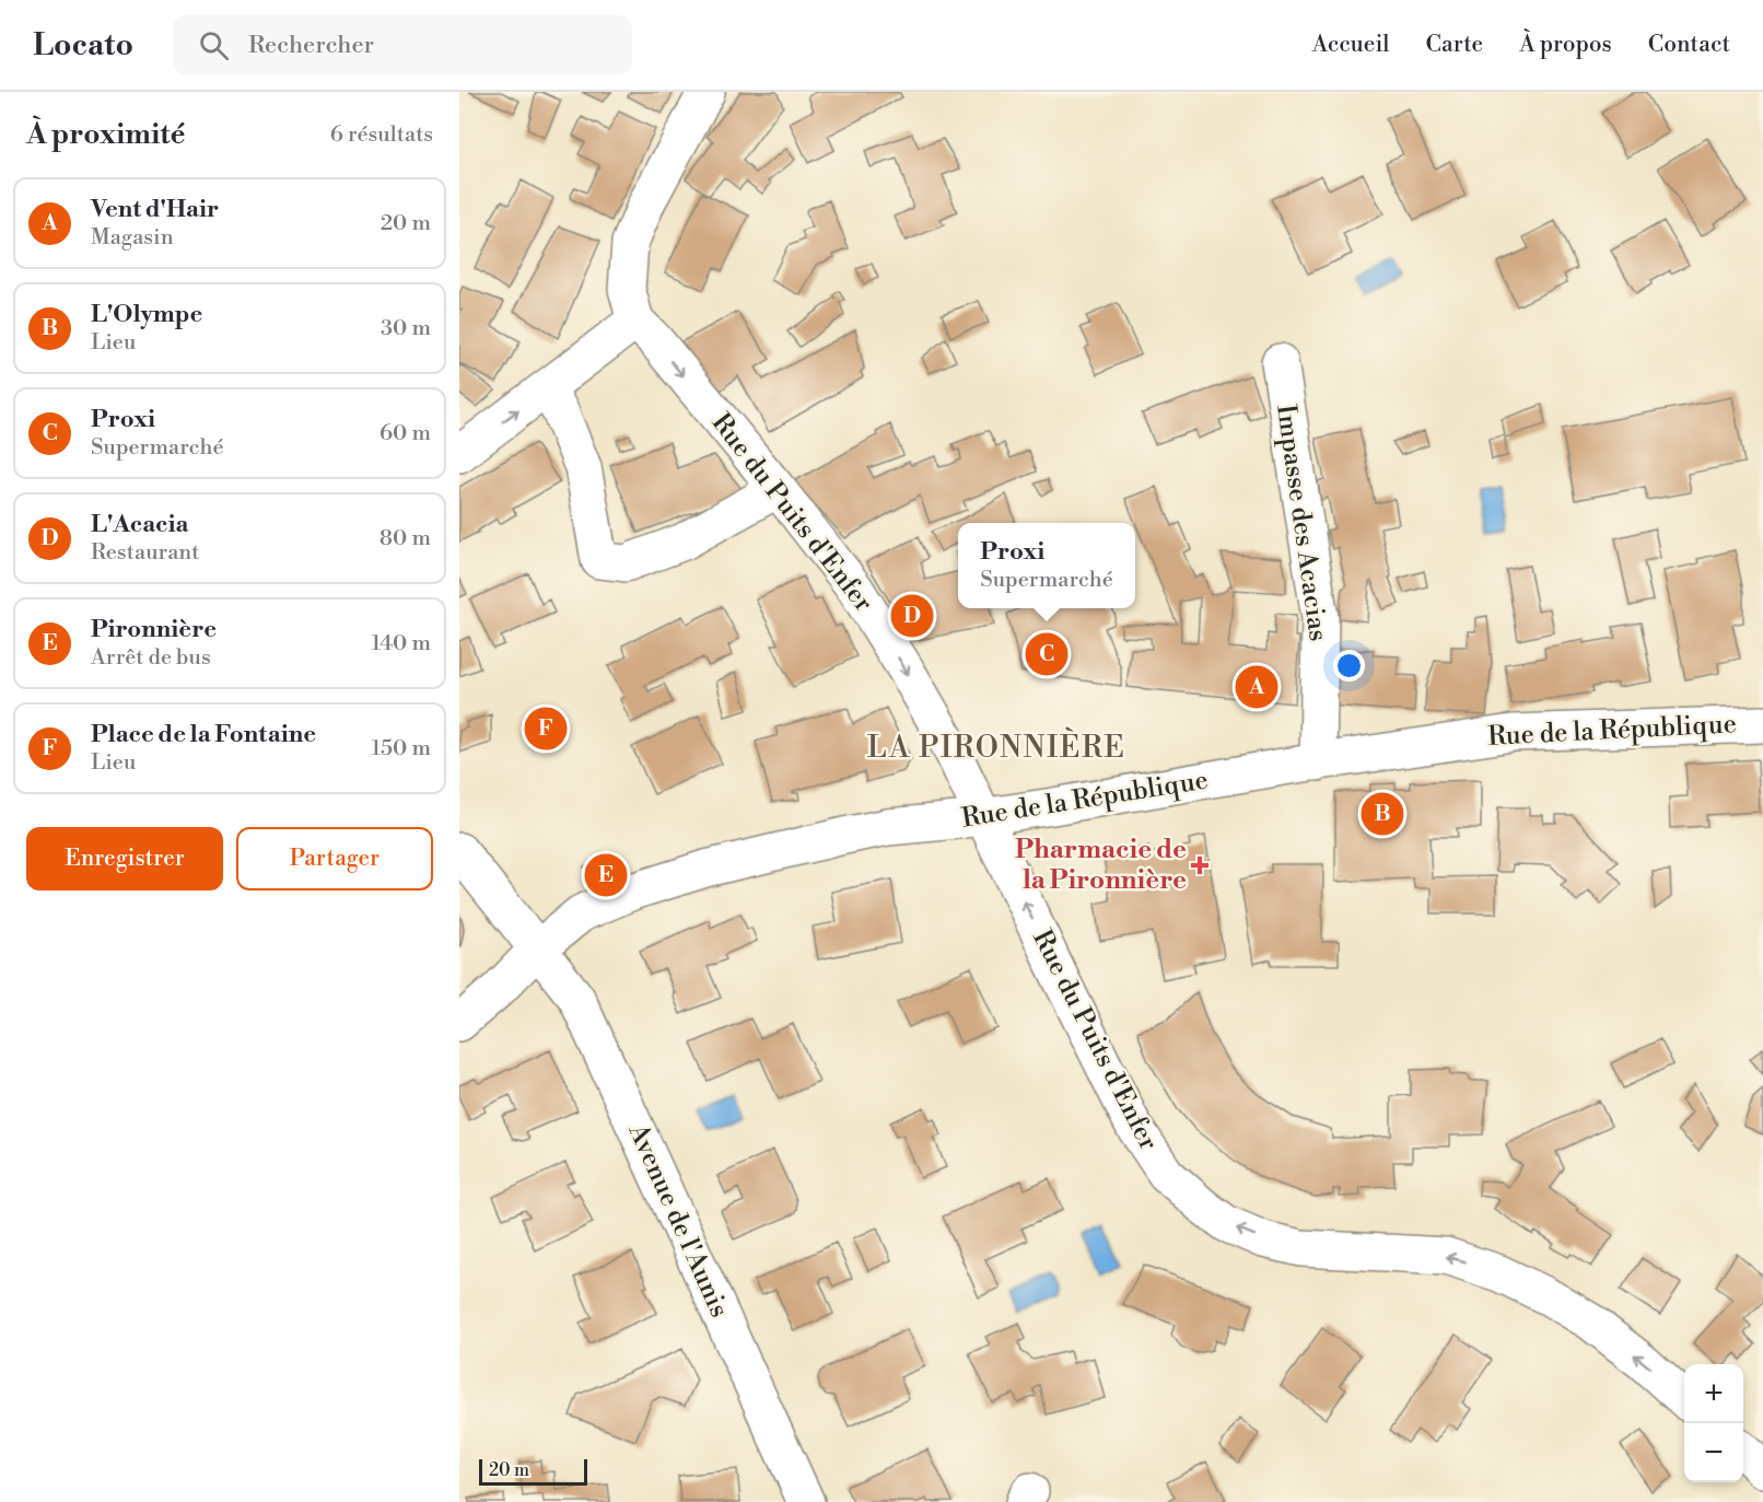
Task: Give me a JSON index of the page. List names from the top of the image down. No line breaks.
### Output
{"streets":{"street":["Rue du Puits d'Enfer","Impasse des Acacias","Rue de la République","Avenue de l'Aunis"]},"crossings":[["Rue du Puits d'Enfer","Rue de la République"],["Impasse des Acacias","Rue de la République"],["Rue de la République","Avenue de l'Aunis"]],"districts":["LA PIRONNIÈRE"],"places":{"health":["Pharmacie de la Pironnière"]},"scale_bar":"20 m","page":{"header":"Locato","search":"Rechercher","nav":["Accueil","Carte","À propos","Contact"],"heading":["À proximité","6 résultats"],"list":[{"mark":"A","name":"Vent d'Hair","note":"Magasin","value":"20 m"},{"mark":"B","name":"L'Olympe","note":"Lieu","value":"30 m"},{"mark":"C","name":"Proxi","note":"Supermarché","value":"60 m"},{"mark":"D","name":"L'Acacia","note":"Restaurant","value":"80 m"},{"mark":"E","name":"Pironnière","note":"Arrêt de bus","value":"140 m"},{"mark":"F","name":"Place de la Fontaine","note":"Lieu","value":"150 m"}],"popup":["Proxi","Supermarché"],"pins":["D","C","A","F","B","E"],"buttons":["Enregistrer","Partager"],"map_buttons":["+","−"],"scale":"20 m"}}
